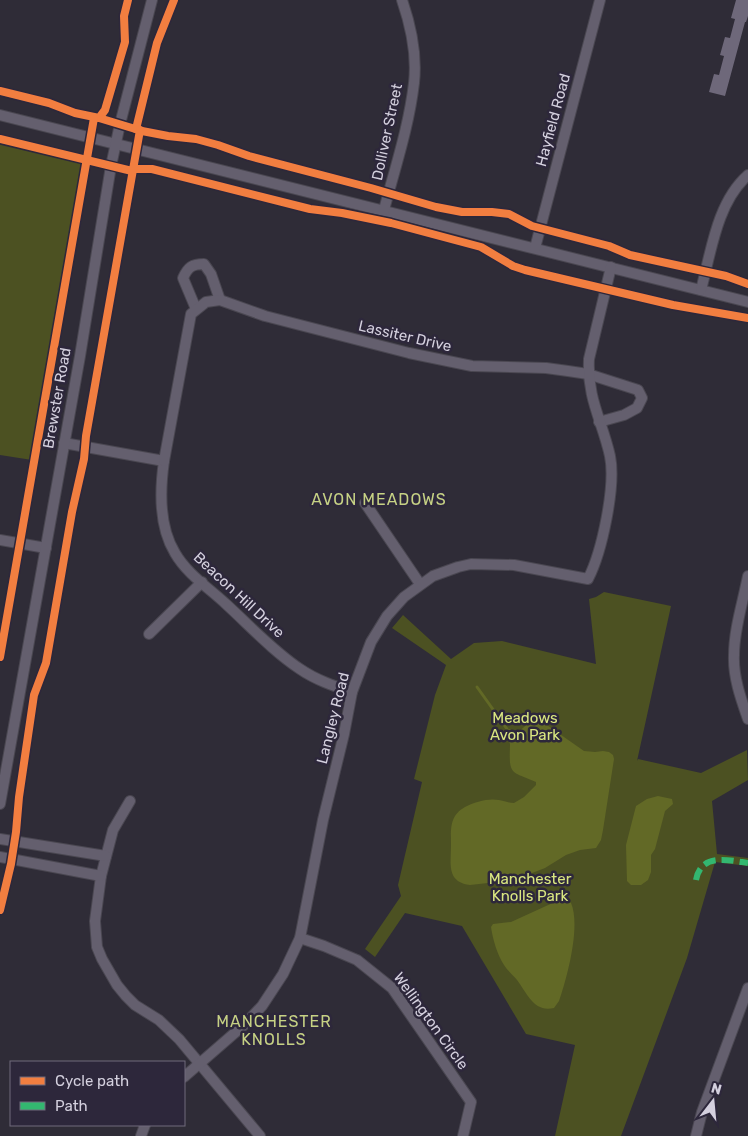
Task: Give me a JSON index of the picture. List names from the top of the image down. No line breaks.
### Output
{"streets":{"street":["Hayfield Road","Dolliver Street","Lassiter Drive","Brewster Road","Beacon Hill Drive","Langley Road","Wellington Circle"]},"crossings":[["Lassiter Drive","Langley Road"],["Beacon Hill Drive","Langley Road"],["Langley Road","Wellington Circle"]],"districts":["AVON MEADOWS","MANCHESTER KNOLLS"],"parks":["Meadows Avon Park","Manchester Knolls Park"],"legend":["Cycle path","Path"],"north":"top"}
